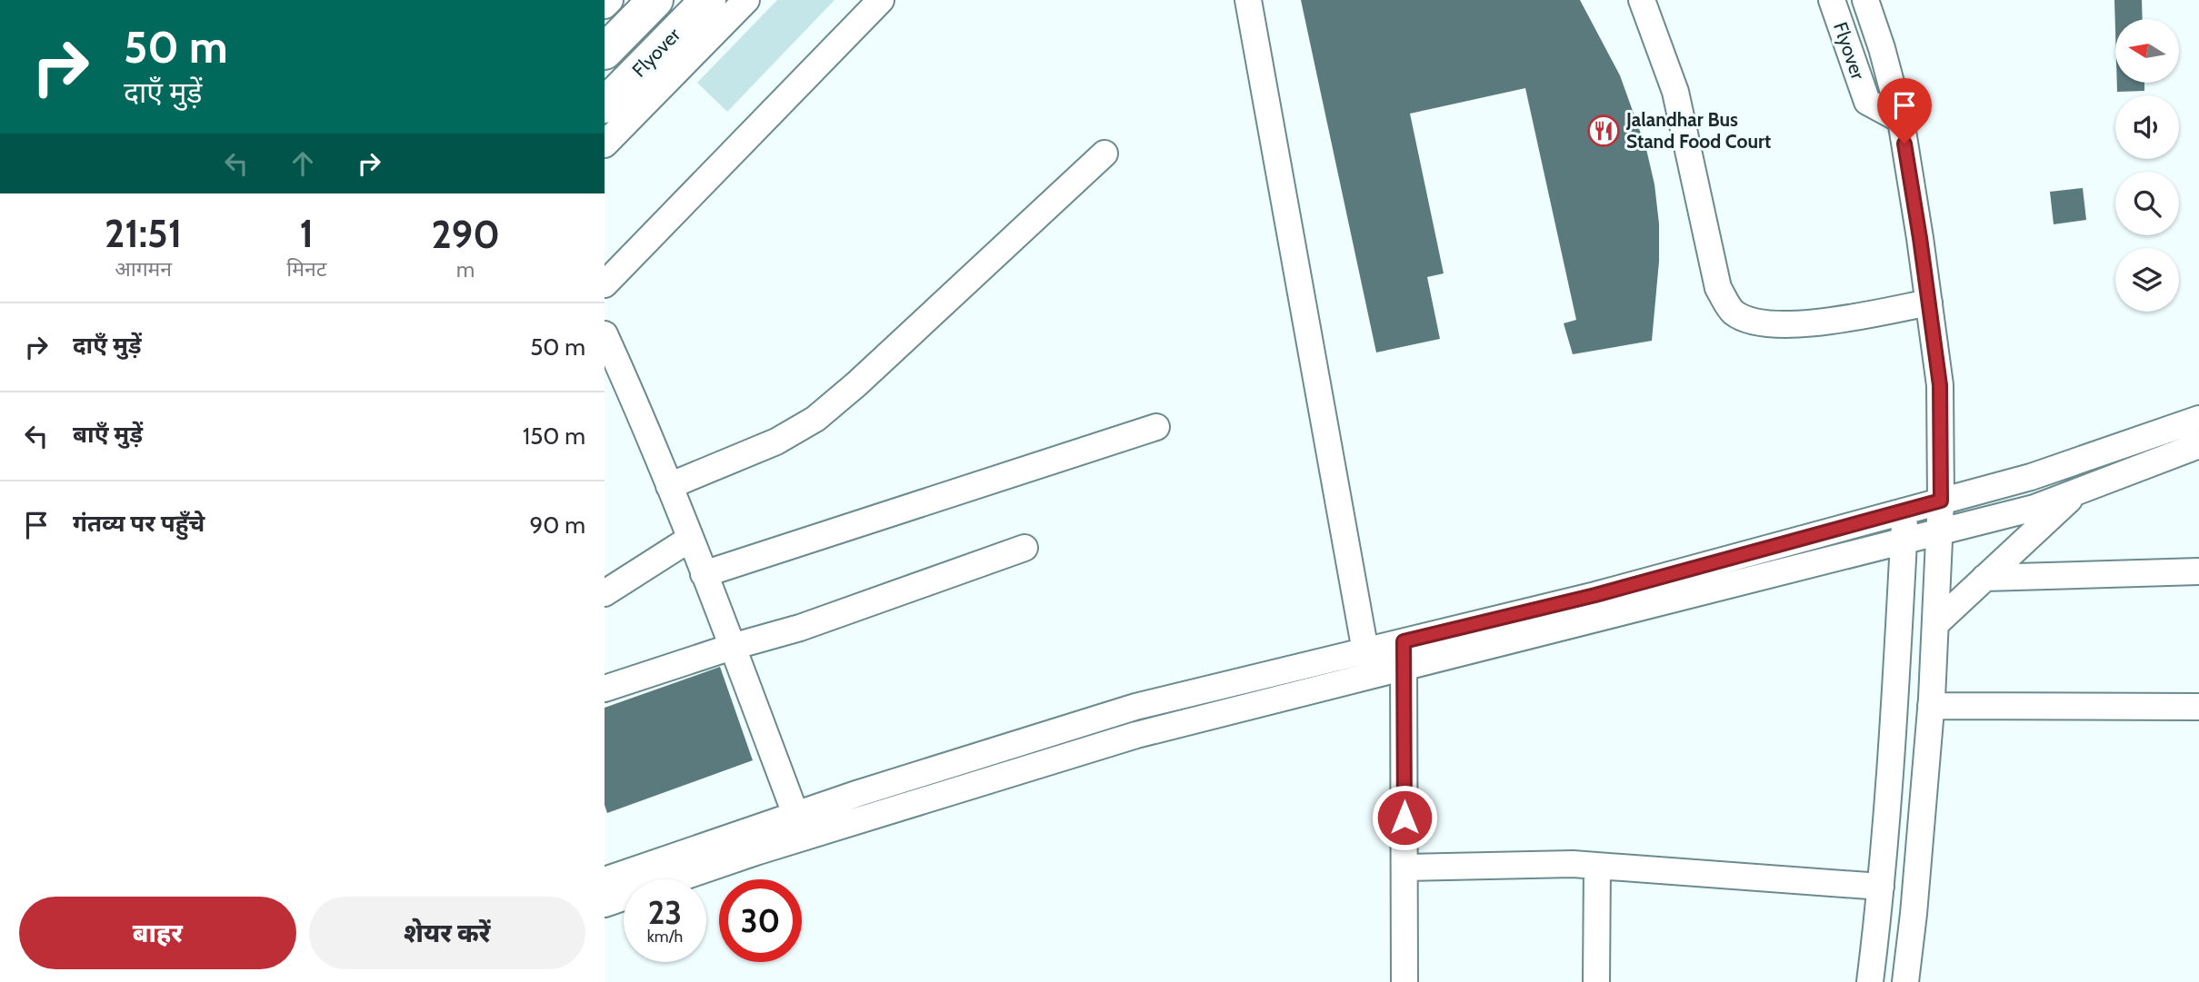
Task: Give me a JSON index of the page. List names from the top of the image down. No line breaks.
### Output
{"streets":{"highway":["Flyover"]},"places":{"restaurant":["Jalandhar Bus Stand Food Court"]},"north":"left","page":{"turn":["50 m","दाएँ मुड़ें"],"eta":["21:51","आगमन","1","मिनट","290","m"],"list":[{"name":"दाएँ मुड़ें","value":"50 m"},{"name":"बाएँ मुड़ें","value":"150 m"},{"name":"गंतव्य पर पहुँचे","value":"90 m"}],"speed":"23 km/h","limit":"30","buttons":["बाहर","शेयर करें"]}}
